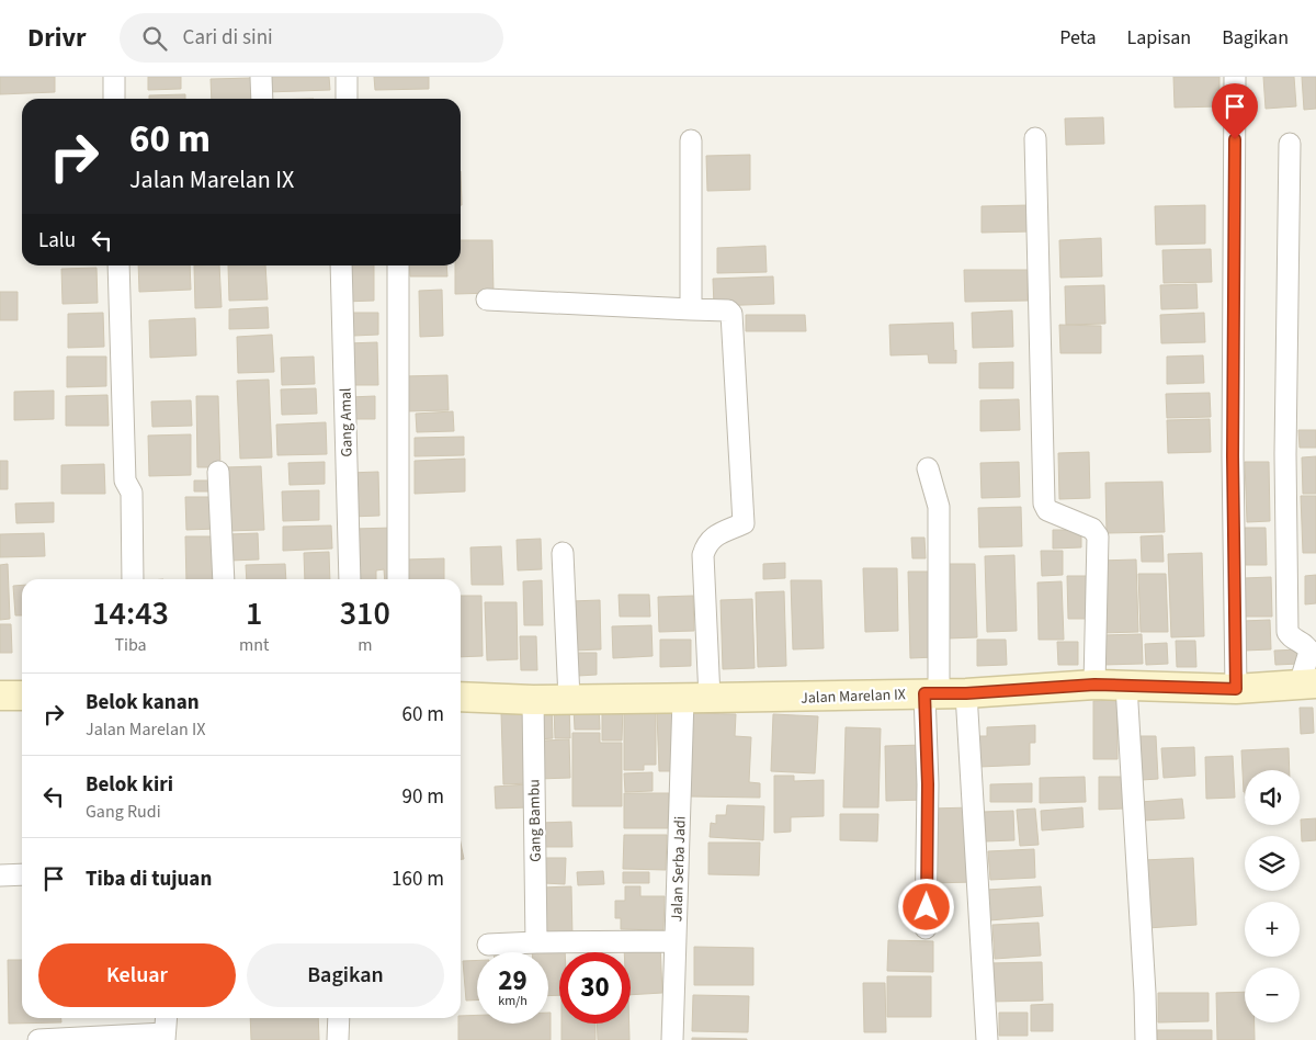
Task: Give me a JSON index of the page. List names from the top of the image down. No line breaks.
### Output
{"streets":{"main road":["Jalan Marelan IX"],"street":["Gang Amal","Gang Bambu","Jalan Serba Jadi"]},"crossings":[["Jalan Marelan IX","Gang Bambu"],["Jalan Marelan IX","Jalan Serba Jadi"]],"page":{"header":"Drivr","search":"Cari di sini","nav":["Peta","Lapisan","Bagikan"],"turn":["60 m","Jalan Marelan IX"],"then":"Lalu","eta":["14:43","Tiba","1","mnt","310","m"],"list":[{"name":"Belok kanan","note":"Jalan Marelan IX","value":"60 m"},{"name":"Belok kiri","note":"Gang Rudi","value":"90 m"},{"name":"Tiba di tujuan","value":"160 m"}],"map_buttons":["+","−"],"buttons":["Keluar","Bagikan"],"speed":"29 km/h","limit":"30"}}
